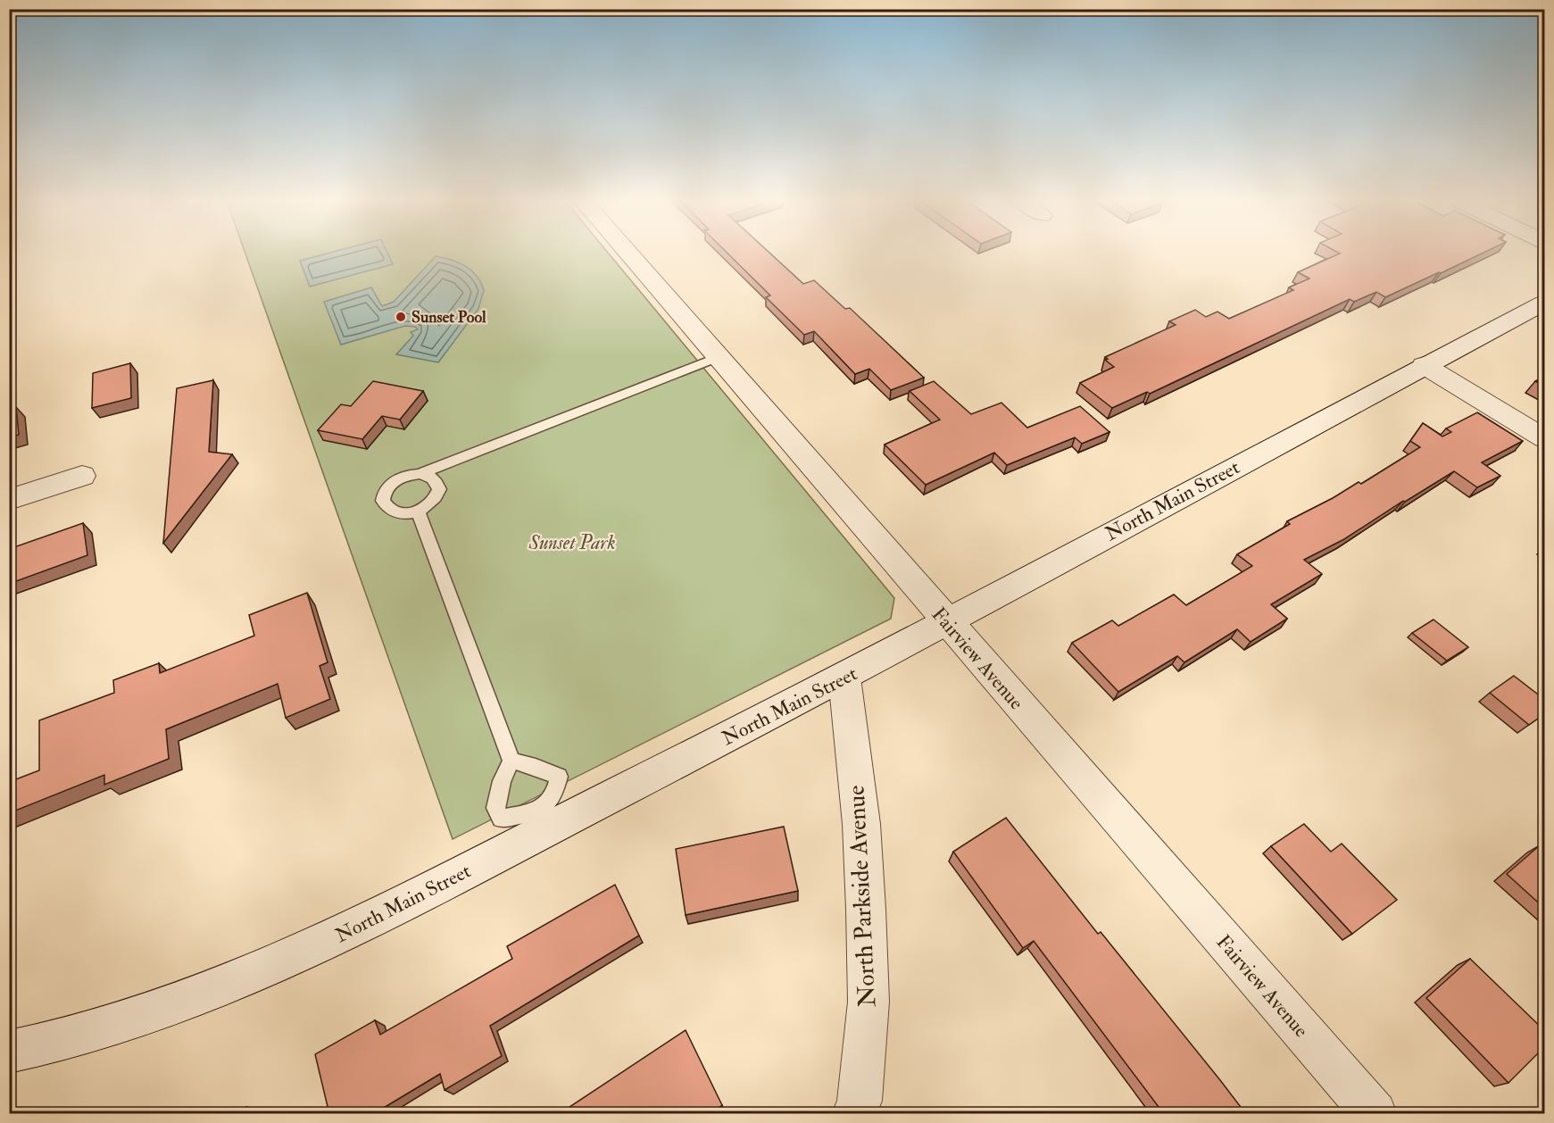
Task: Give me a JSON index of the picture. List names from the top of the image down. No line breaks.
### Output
{"streets":{"street":["North Main Street","Fairview Avenue","North Parkside Avenue"]},"crossings":[["North Main Street","Fairview Avenue"],["North Main Street","North Parkside Avenue"]],"parks":["Sunset Park"],"places":["Sunset Pool"]}
